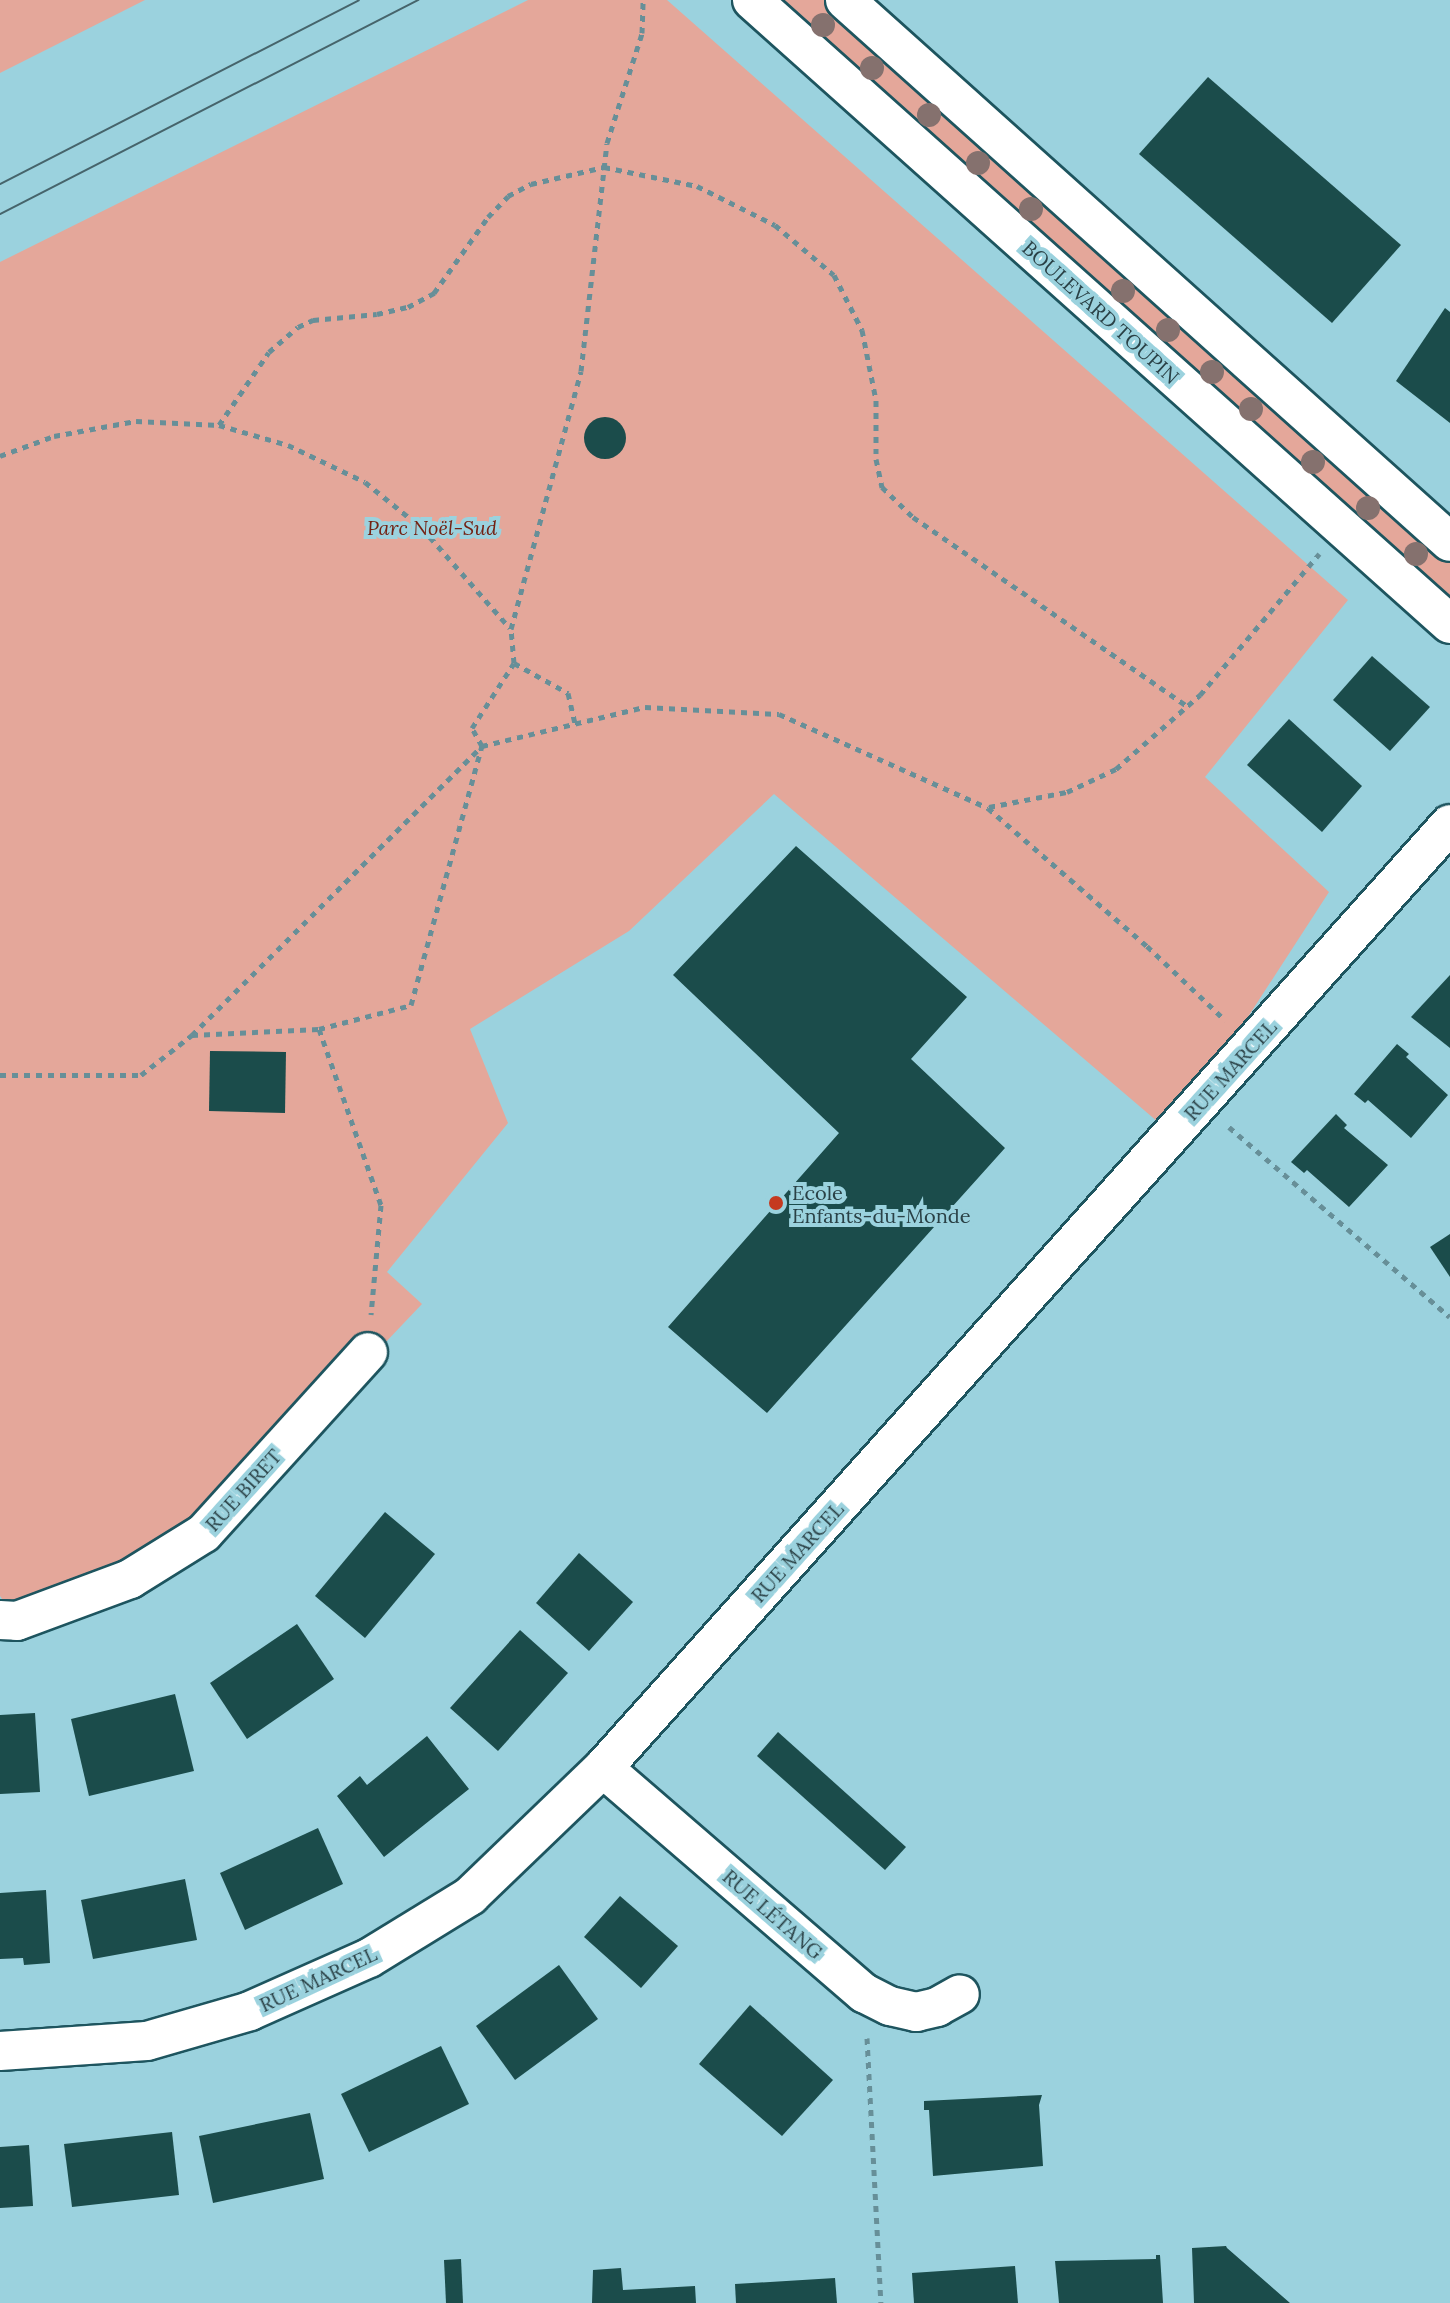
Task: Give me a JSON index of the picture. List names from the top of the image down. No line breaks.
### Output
{"streets":{"street":["BOULEVARD TOUPIN","RUE MARCEL","RUE BIRET","RUE LÉTANG"]},"crossings":[["RUE MARCEL","RUE LÉTANG"]],"parks":["Parc Noël-Sud"],"places":["Ecole Enfants-du-Monde"]}
